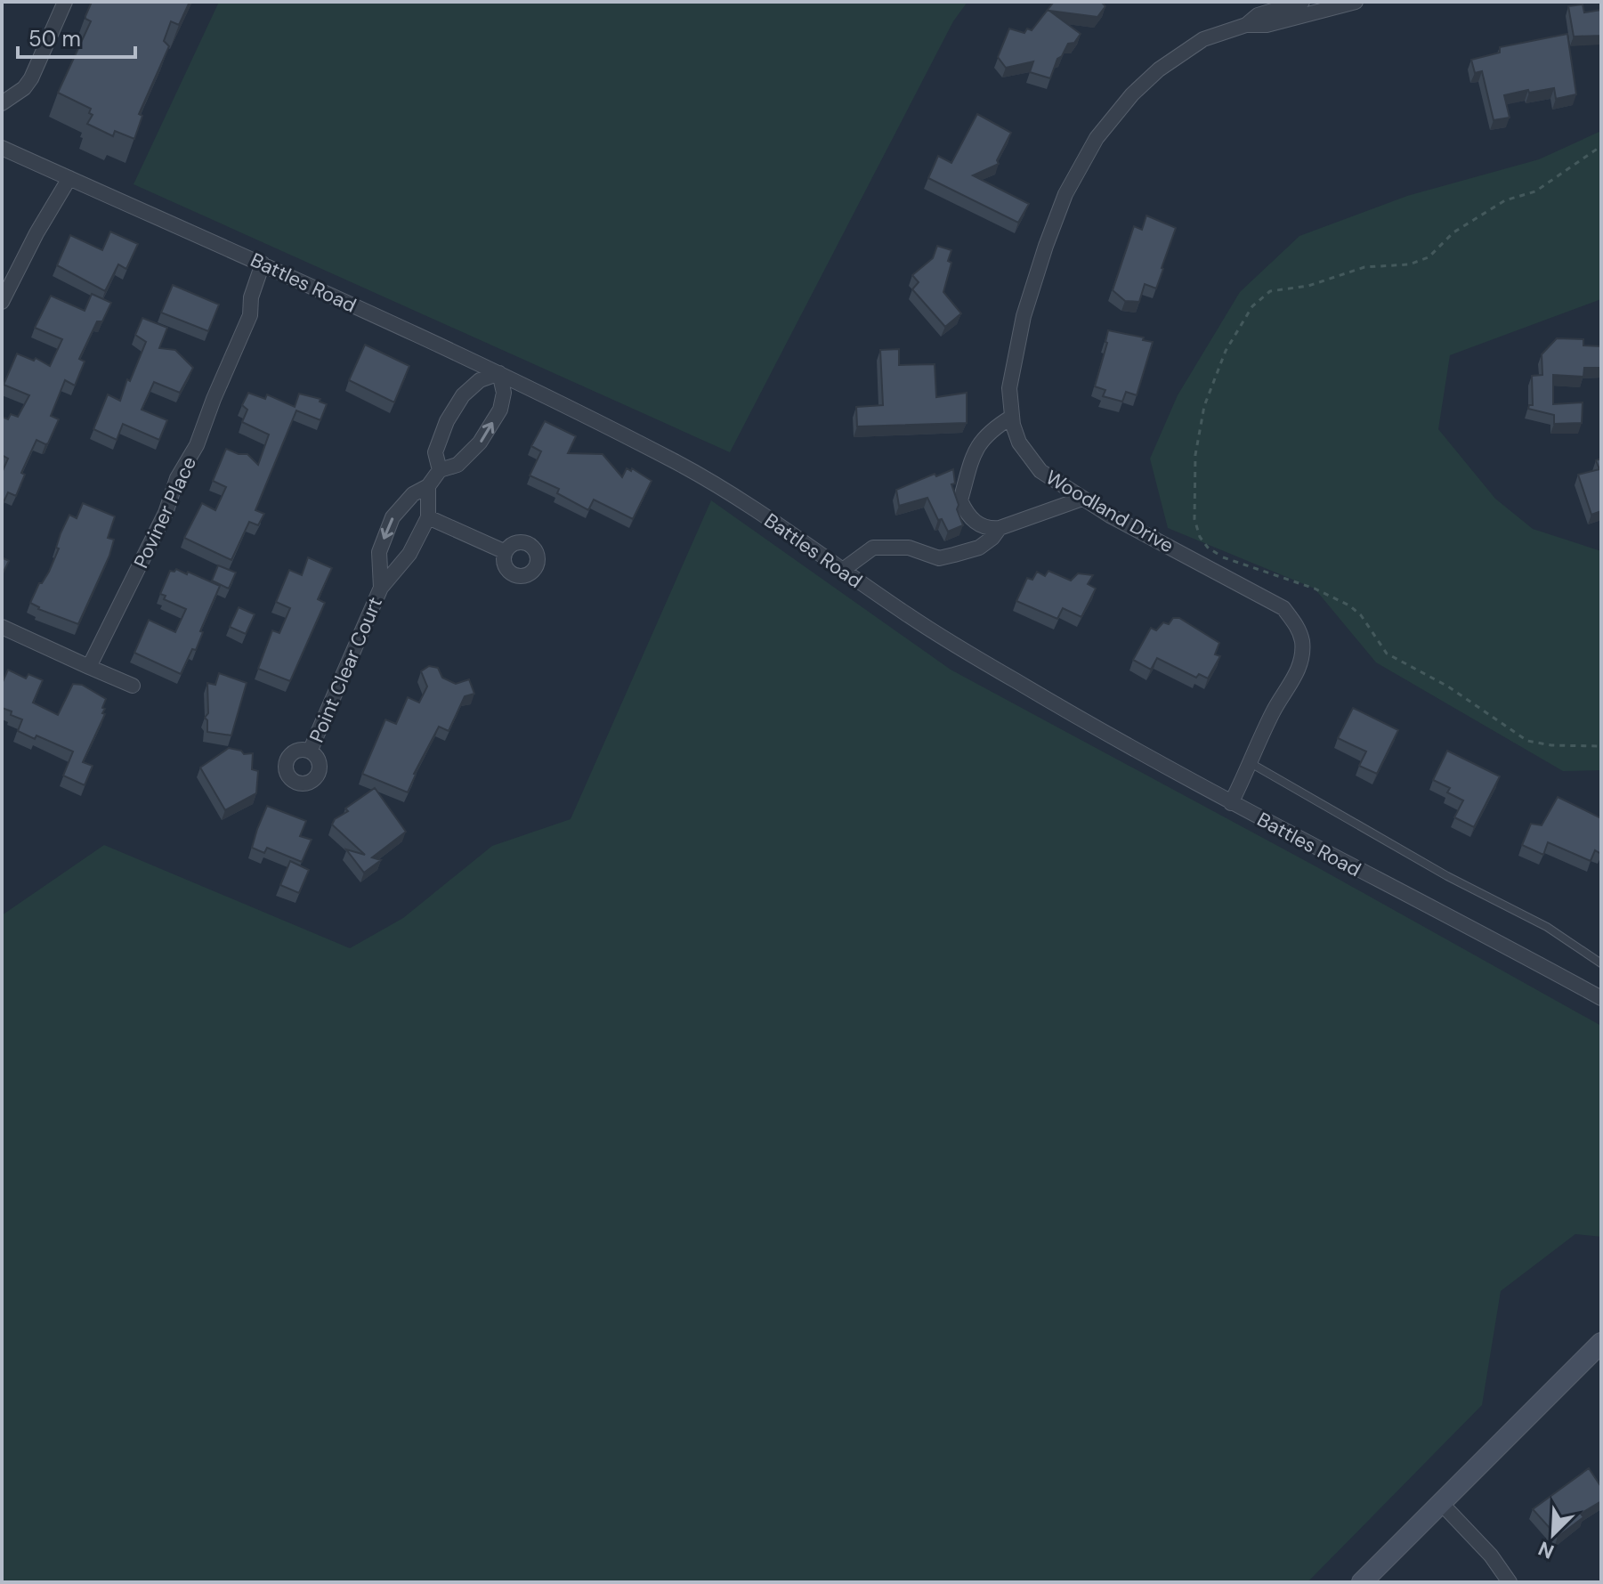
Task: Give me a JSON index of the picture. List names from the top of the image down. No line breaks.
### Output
{"streets":{"street":["Battles Road","Woodland Drive","Poviner Place","Point Clear Court"]},"crossings":[["Battles Road","Woodland Drive"],["Battles Road","Poviner Place"],["Battles Road","Point Clear Court"]],"scale_bar":"50 m","north":"bottom left"}
